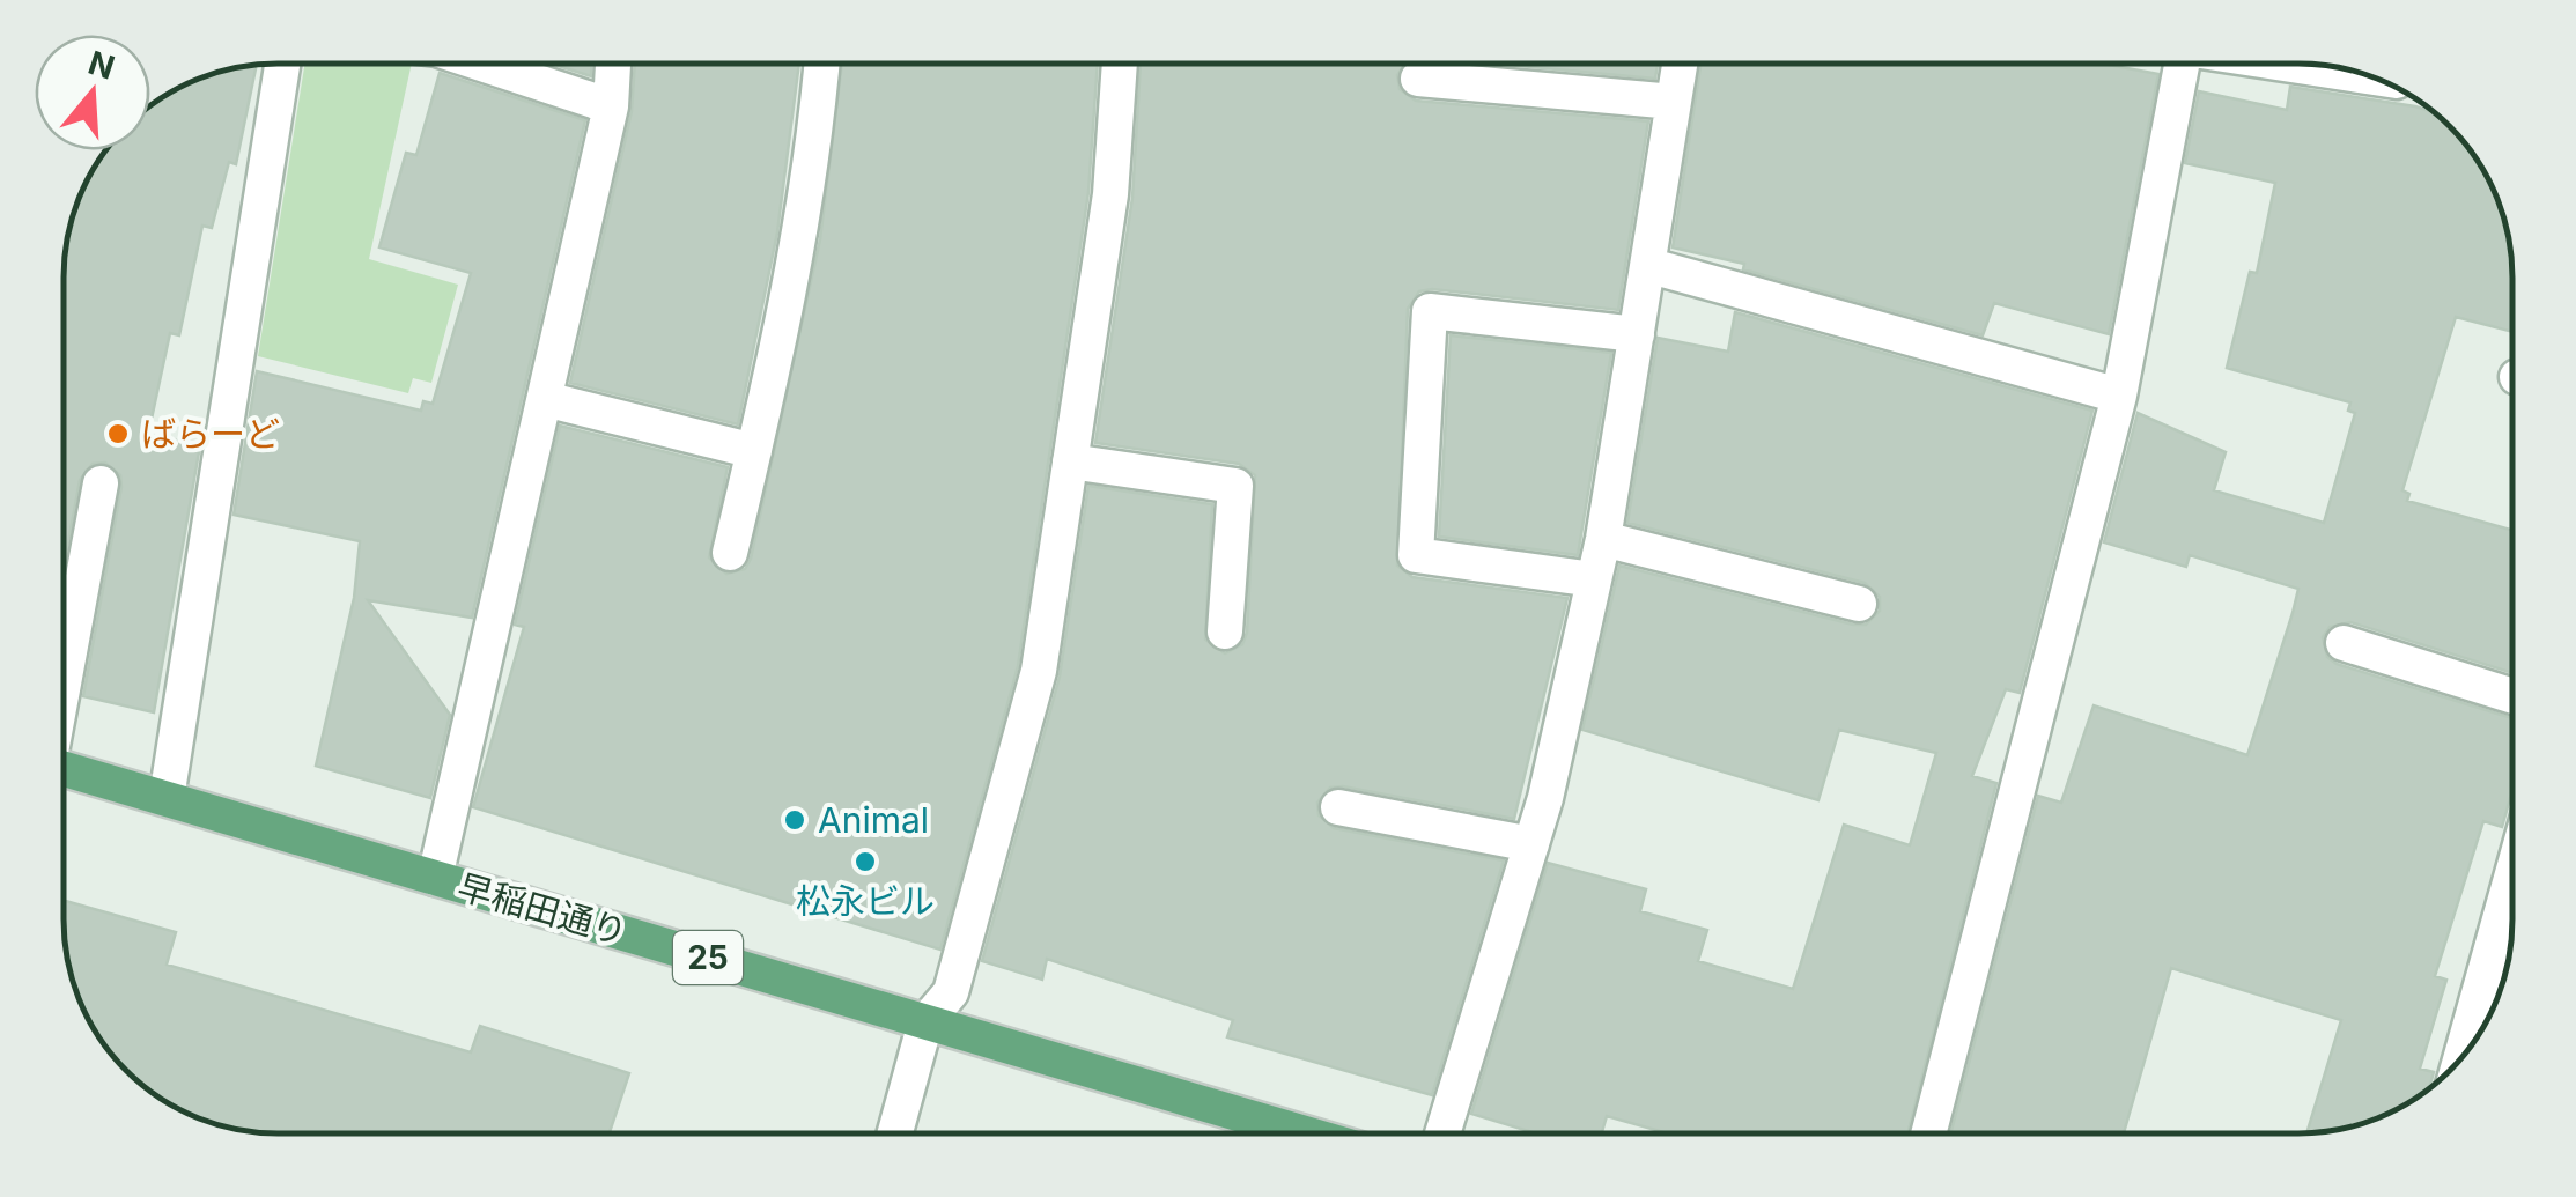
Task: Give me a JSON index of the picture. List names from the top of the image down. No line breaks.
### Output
{"streets":{"main road":["早稲田通り","25"]},"places":["ばらーど","Animal","松永ビル"],"north":"top"}
